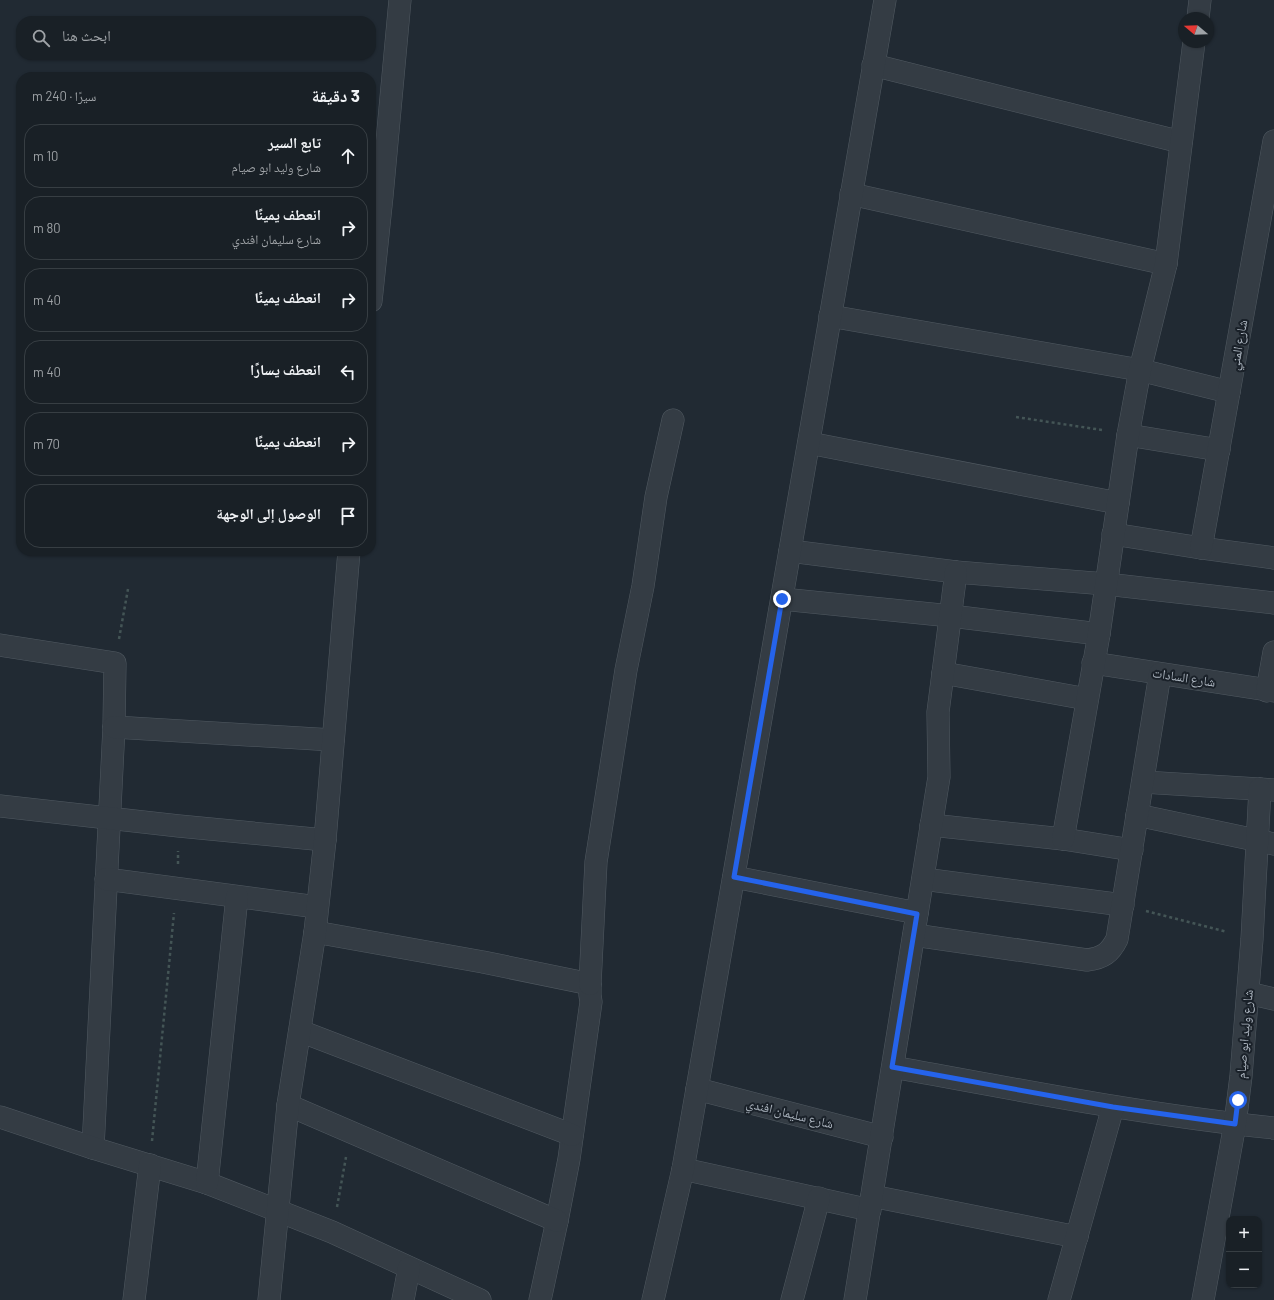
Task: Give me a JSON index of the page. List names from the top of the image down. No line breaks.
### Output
{"streets":{"street":["شارع المني","شارع السادات","شارع وليد ابو صيام","شارع سليمان افندي"]},"north":"left","page":{"search":"ابحث هنا","heading":["3 دقيقة","سيرًا · 240 m"],"list":[["تابع السير","شارع وليد ابو صيام","10 m"],["انعطف يمينًا","شارع سليمان افندي","80 m"],["انعطف يمينًا","40 m"],["انعطف يسارًا","40 m"],["انعطف يمينًا","70 m"],"الوصول إلى الوجهة"],"map_buttons":["+","−"]}}
